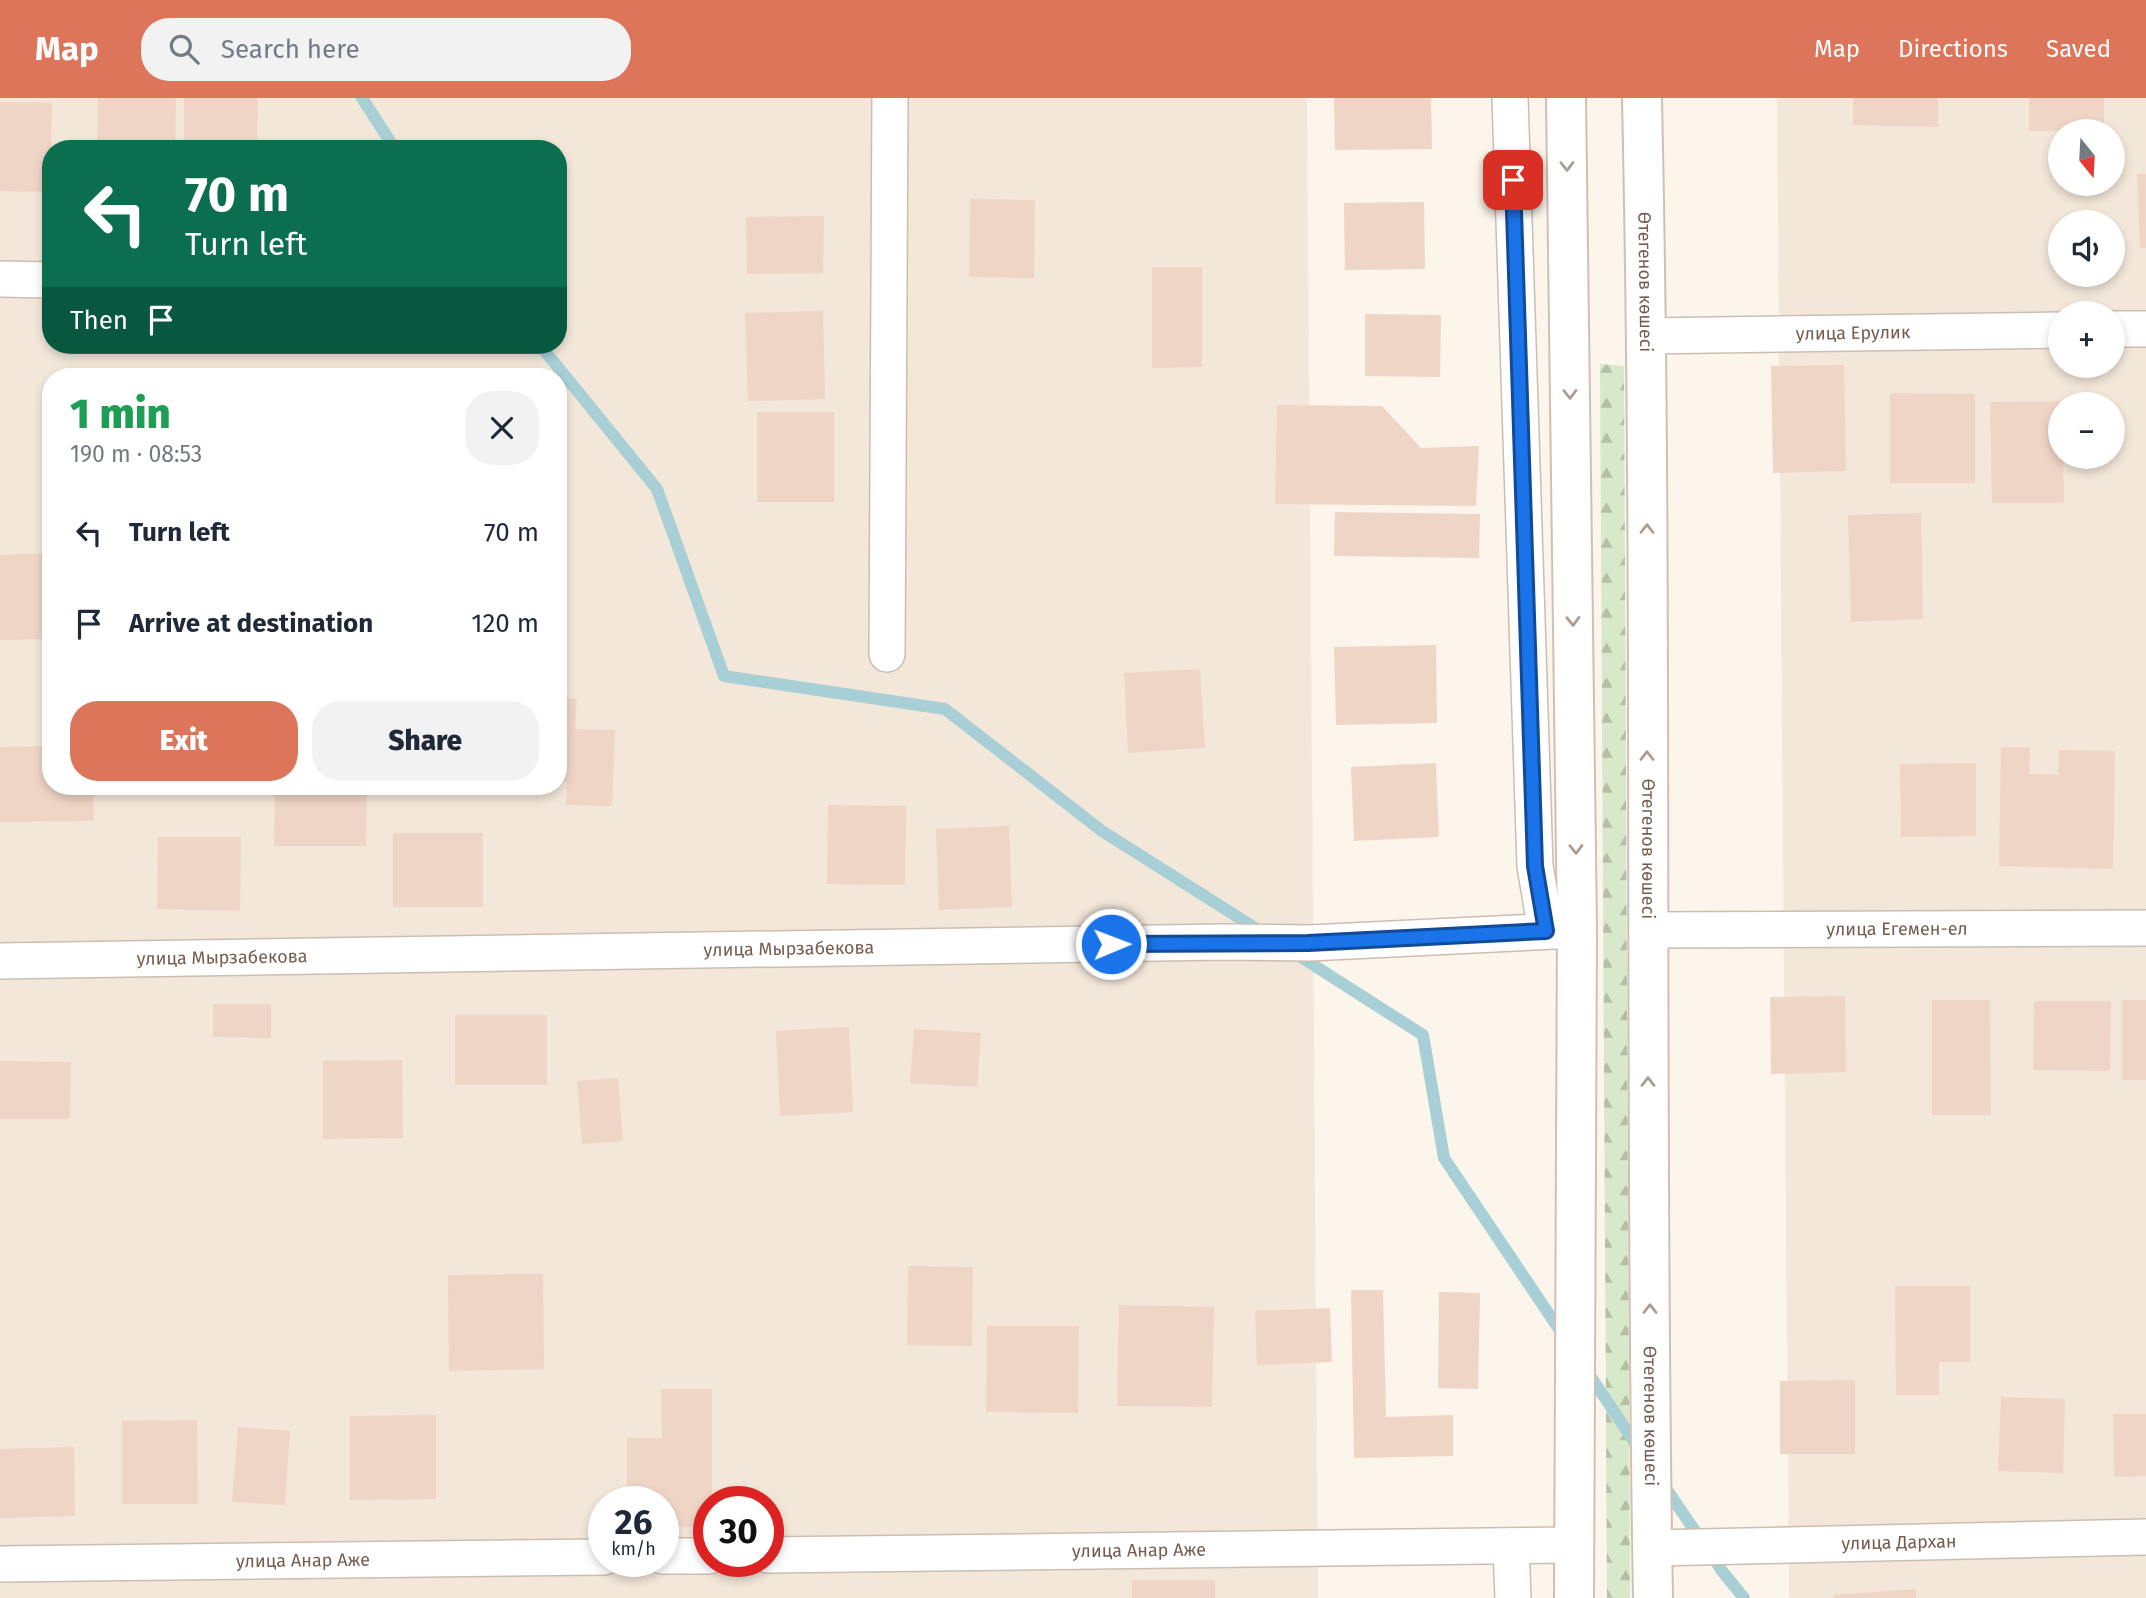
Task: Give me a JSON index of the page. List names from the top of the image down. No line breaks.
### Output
{"streets":{"main road":["Өтегенов көшесі"],"street":["улица Ерулик","улица Егемен-ел","улица Мырзабекова","улица Дархан","улица Анар Аже"]},"crossings":[["Өтегенов көшесі","улица Ерулик"],["Өтегенов көшесі","улица Егемен-ел"],["Өтегенов көшесі","улица Дархан"]],"north":"bottom","page":{"header":"Map","search":"Search here","nav":["Map","Directions","Saved"],"map_buttons":["+","−"],"turn":["70 m","Turn left"],"then":"Then","heading":["1 min","190 m · 08:53"],"list":[{"name":"Turn left","value":"70 m"},{"name":"Arrive at destination","value":"120 m"}],"buttons":["Exit","Share"],"speed":"26 km/h","limit":"30"}}
